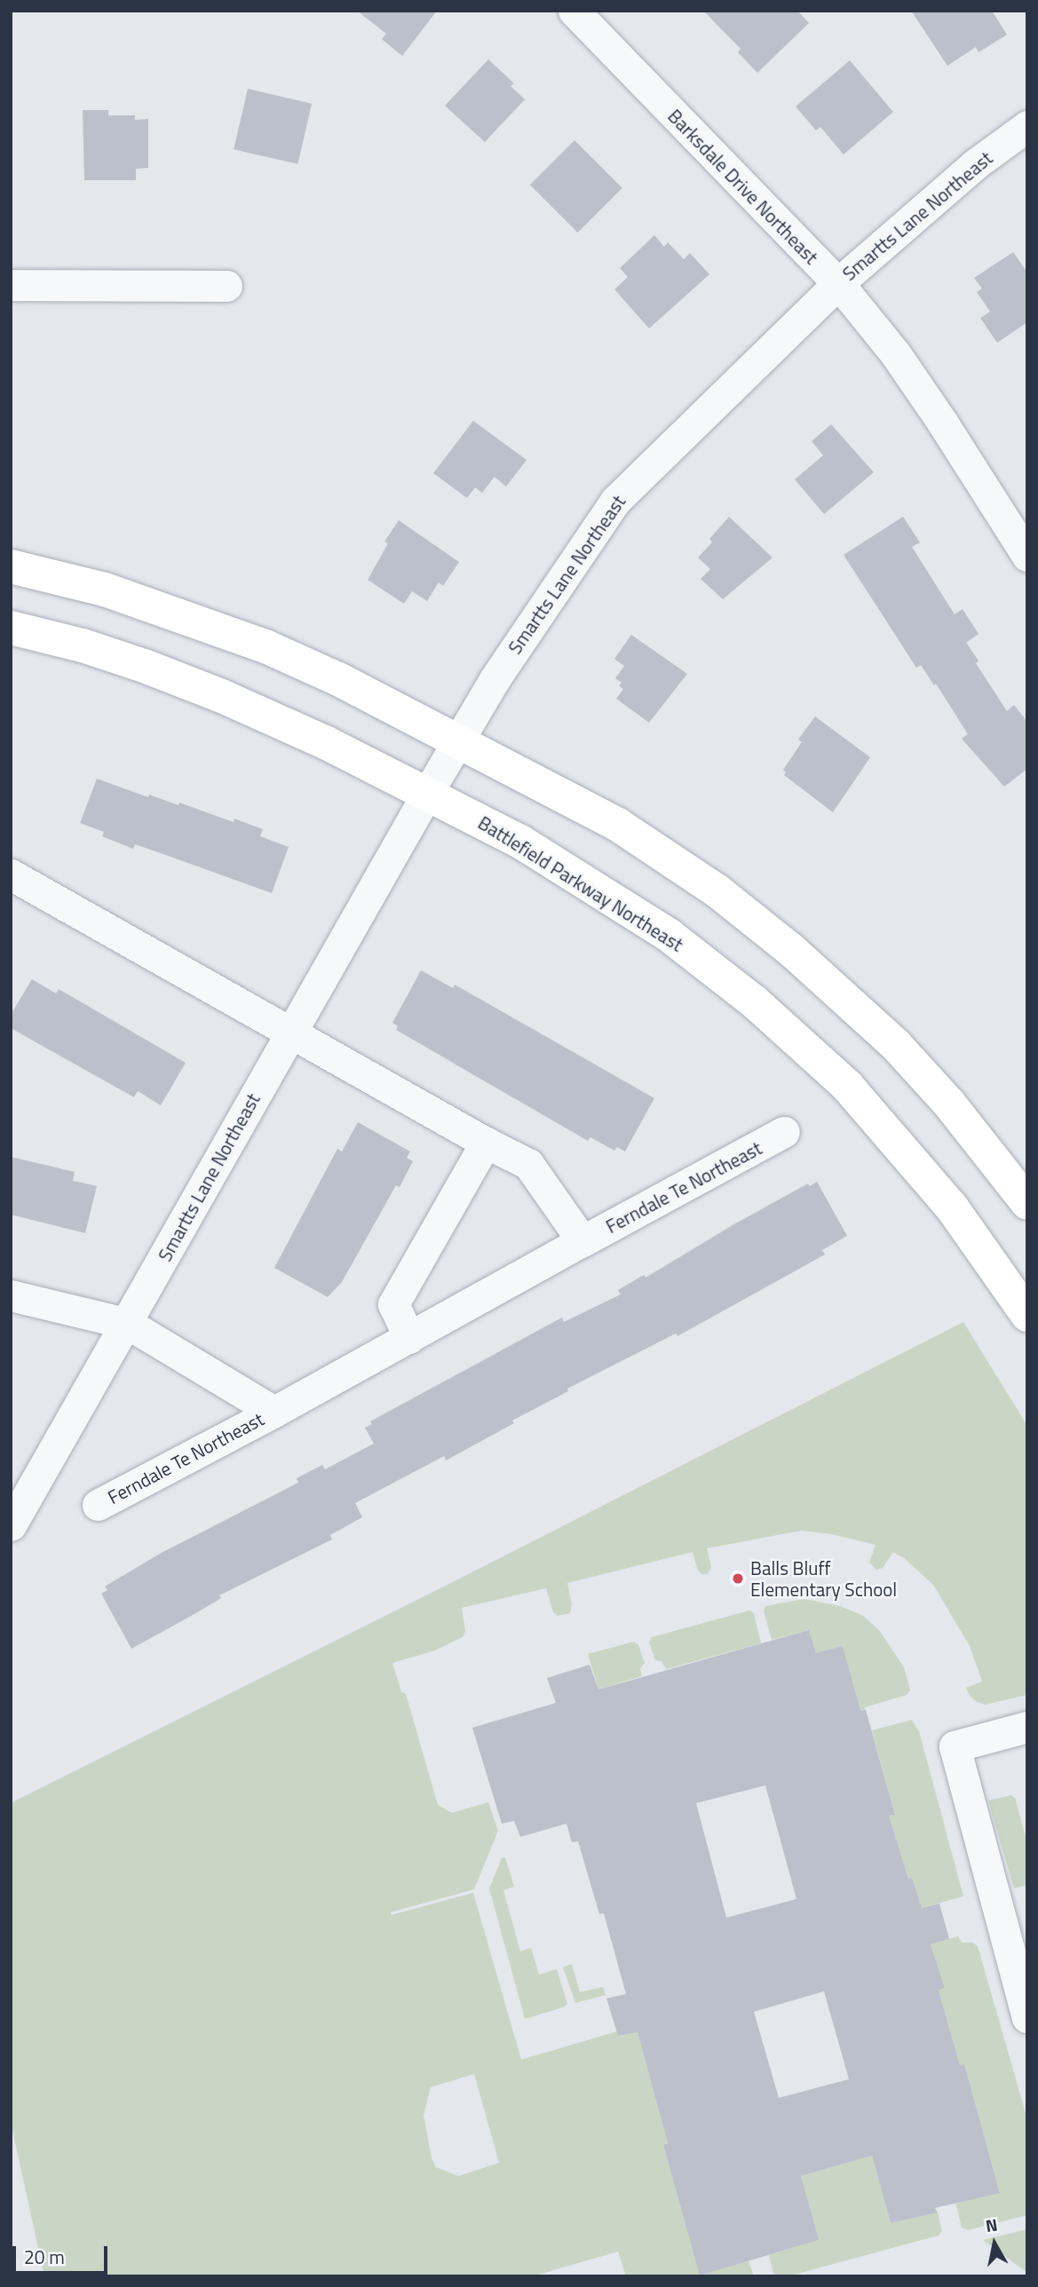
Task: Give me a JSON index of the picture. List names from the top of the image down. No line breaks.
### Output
{"streets":{"main road":["Battlefield Parkway Northeast"],"street":["Barksdale Drive Northeast","Smartts Lane Northeast","Ferndale Te Northeast"]},"crossings":[["Barksdale Drive Northeast","Smartts Lane Northeast"],["Smartts Lane Northeast","Battlefield Parkway Northeast"],["Smartts Lane Northeast","Ferndale Te Northeast"]],"places":["Balls Bluff Elementary School"],"scale_bar":"20 m","north":"top"}
